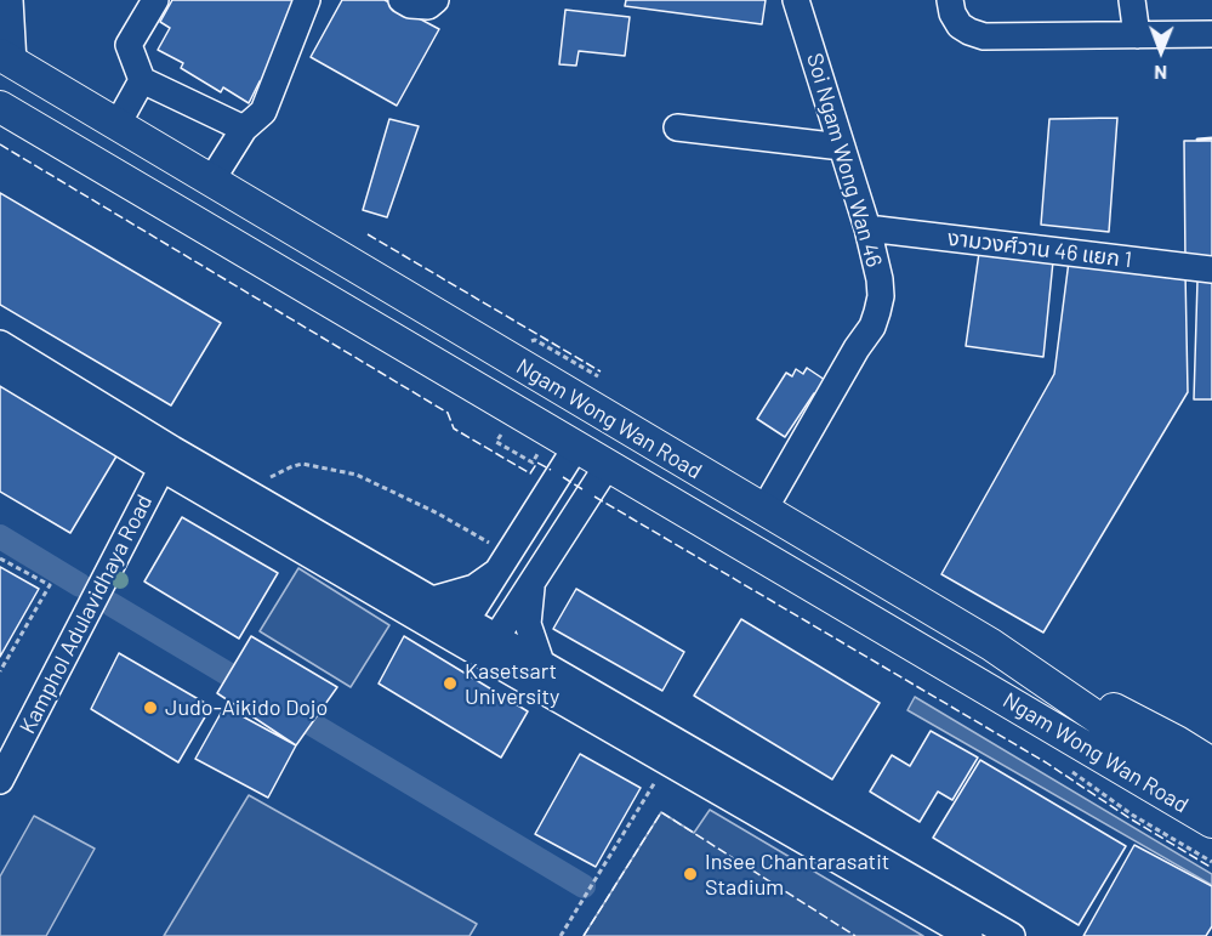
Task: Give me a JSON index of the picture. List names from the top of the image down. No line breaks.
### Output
{"streets":{"main road":["Ngam Wong Wan Road"],"street":["Soi Ngam Wong Wan 46","งามวงศ์วาน 46 แยก 1","Kamphol Adulavidhaya Road"]},"crossings":[["Soi Ngam Wong Wan 46","งามวงศ์วาน 46 แยก 1"],["Soi Ngam Wong Wan 46","Ngam Wong Wan Road"]],"places":["Kasetsart University","Judo-Aikido Dojo","Insee Chantarasatit Stadium"],"north":"bottom"}
